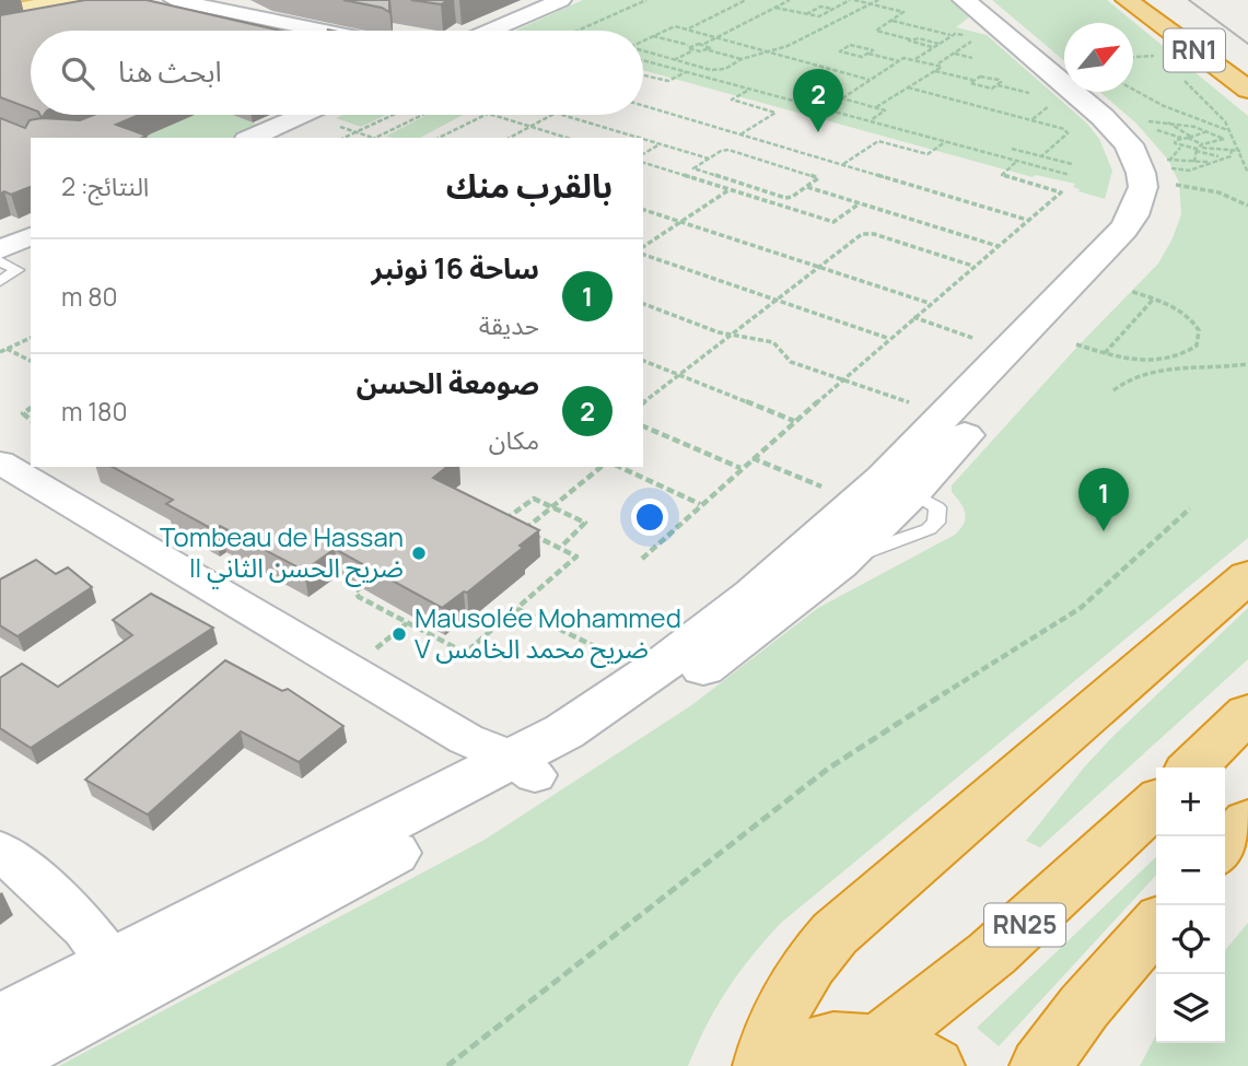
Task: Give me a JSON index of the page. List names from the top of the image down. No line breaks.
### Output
{"streets":{"highway":["RN1","RN25"]},"places":["Tombeau de Hassan II ضريح الحسن الثاني","Mausolée Mohammed V ضريح محمد الخامس"],"north":"top right","page":{"search":"ابحث هنا","pins":["2","1"],"heading":["بالقرب منك","النتائج: 2"],"list":[{"mark":"1","name":"ساحة 16 نونبر","note":"حديقة","value":"80 m"},{"mark":"2","name":"صومعة الحسن","note":"مكان","value":"180 m"}],"map_buttons":["+","−"]}}
